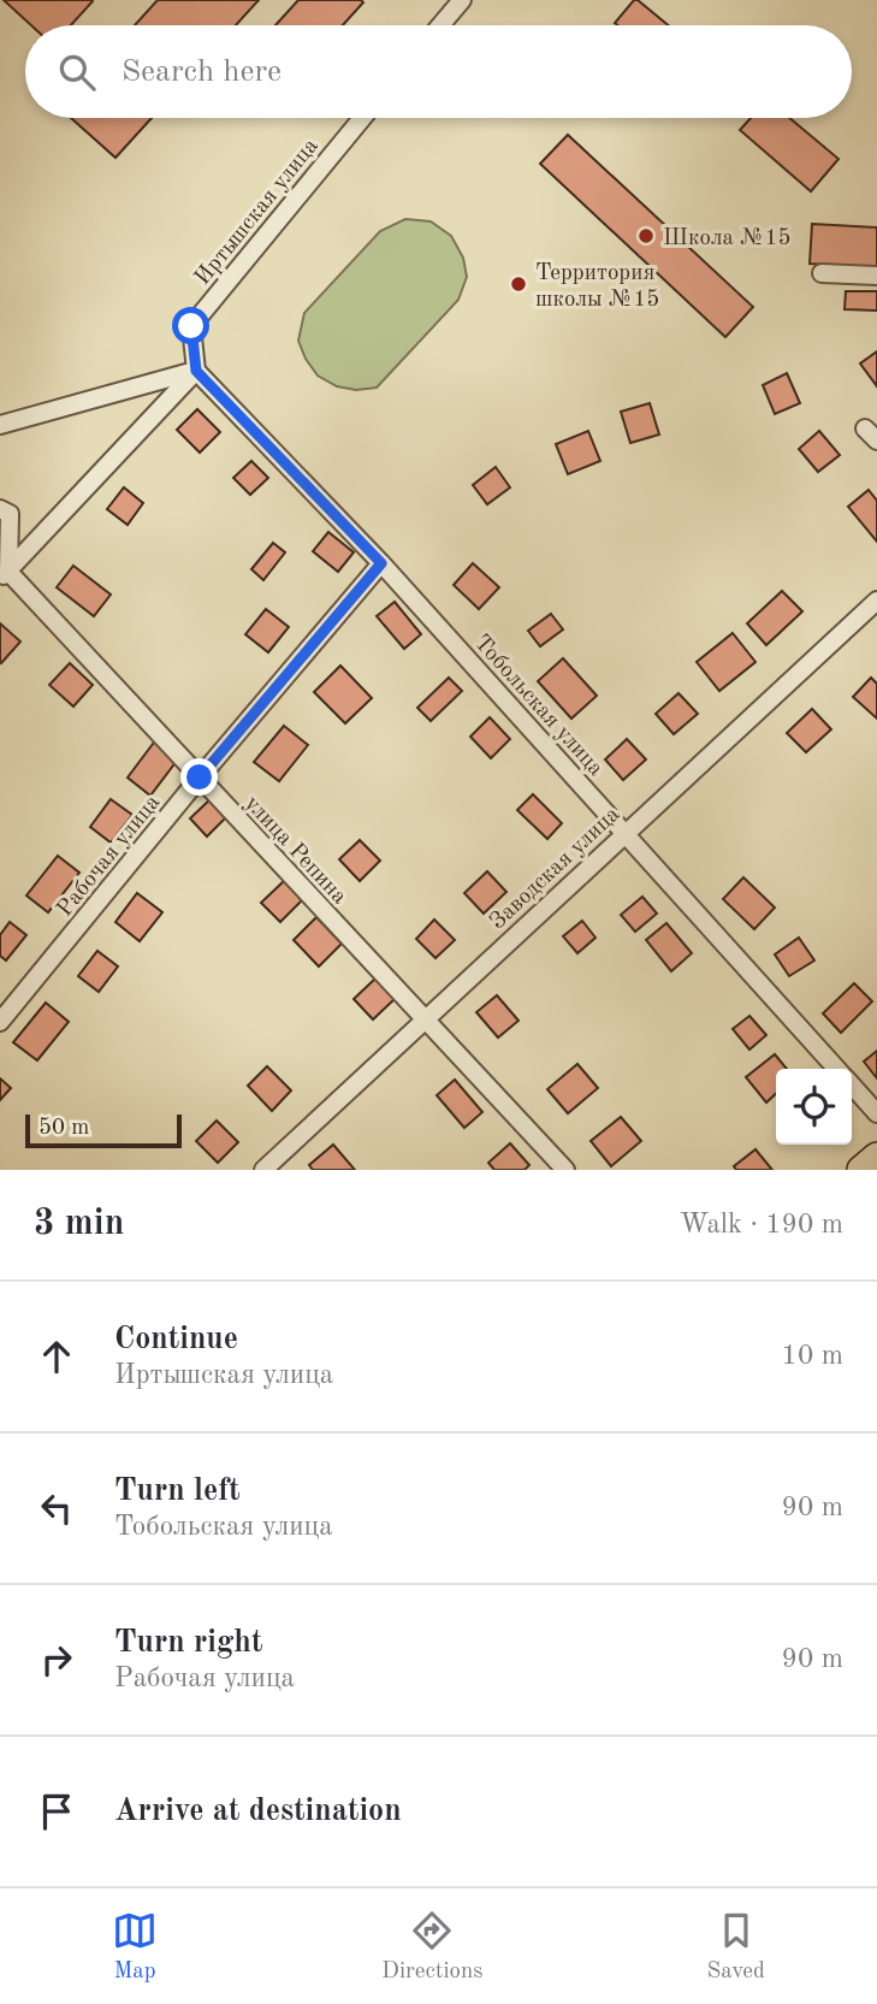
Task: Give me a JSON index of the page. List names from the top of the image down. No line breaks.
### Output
{"streets":{"street":["Иртышская улица","Тобольская улица","улица Репина","Рабочая улица","Заводская улица"]},"crossings":[["Иртышская улица","Тобольская улица"],["Тобольская улица","Рабочая улица"],["Тобольская улица","Заводская улица"],["улица Репина","Рабочая улица"],["улица Репина","Заводская улица"]],"places":["Школа №15","Территория школы №15"],"scale_bar":"50 m","page":{"search":"Search here","scale":"50 m","heading":["3 min","Walk · 190 m"],"list":[["Continue","Иртышская улица","10 m"],["Turn left","Тобольская улица","90 m"],["Turn right","Рабочая улица","90 m"],"Arrive at destination"],"nav":["Map","Directions","Saved"]}}
